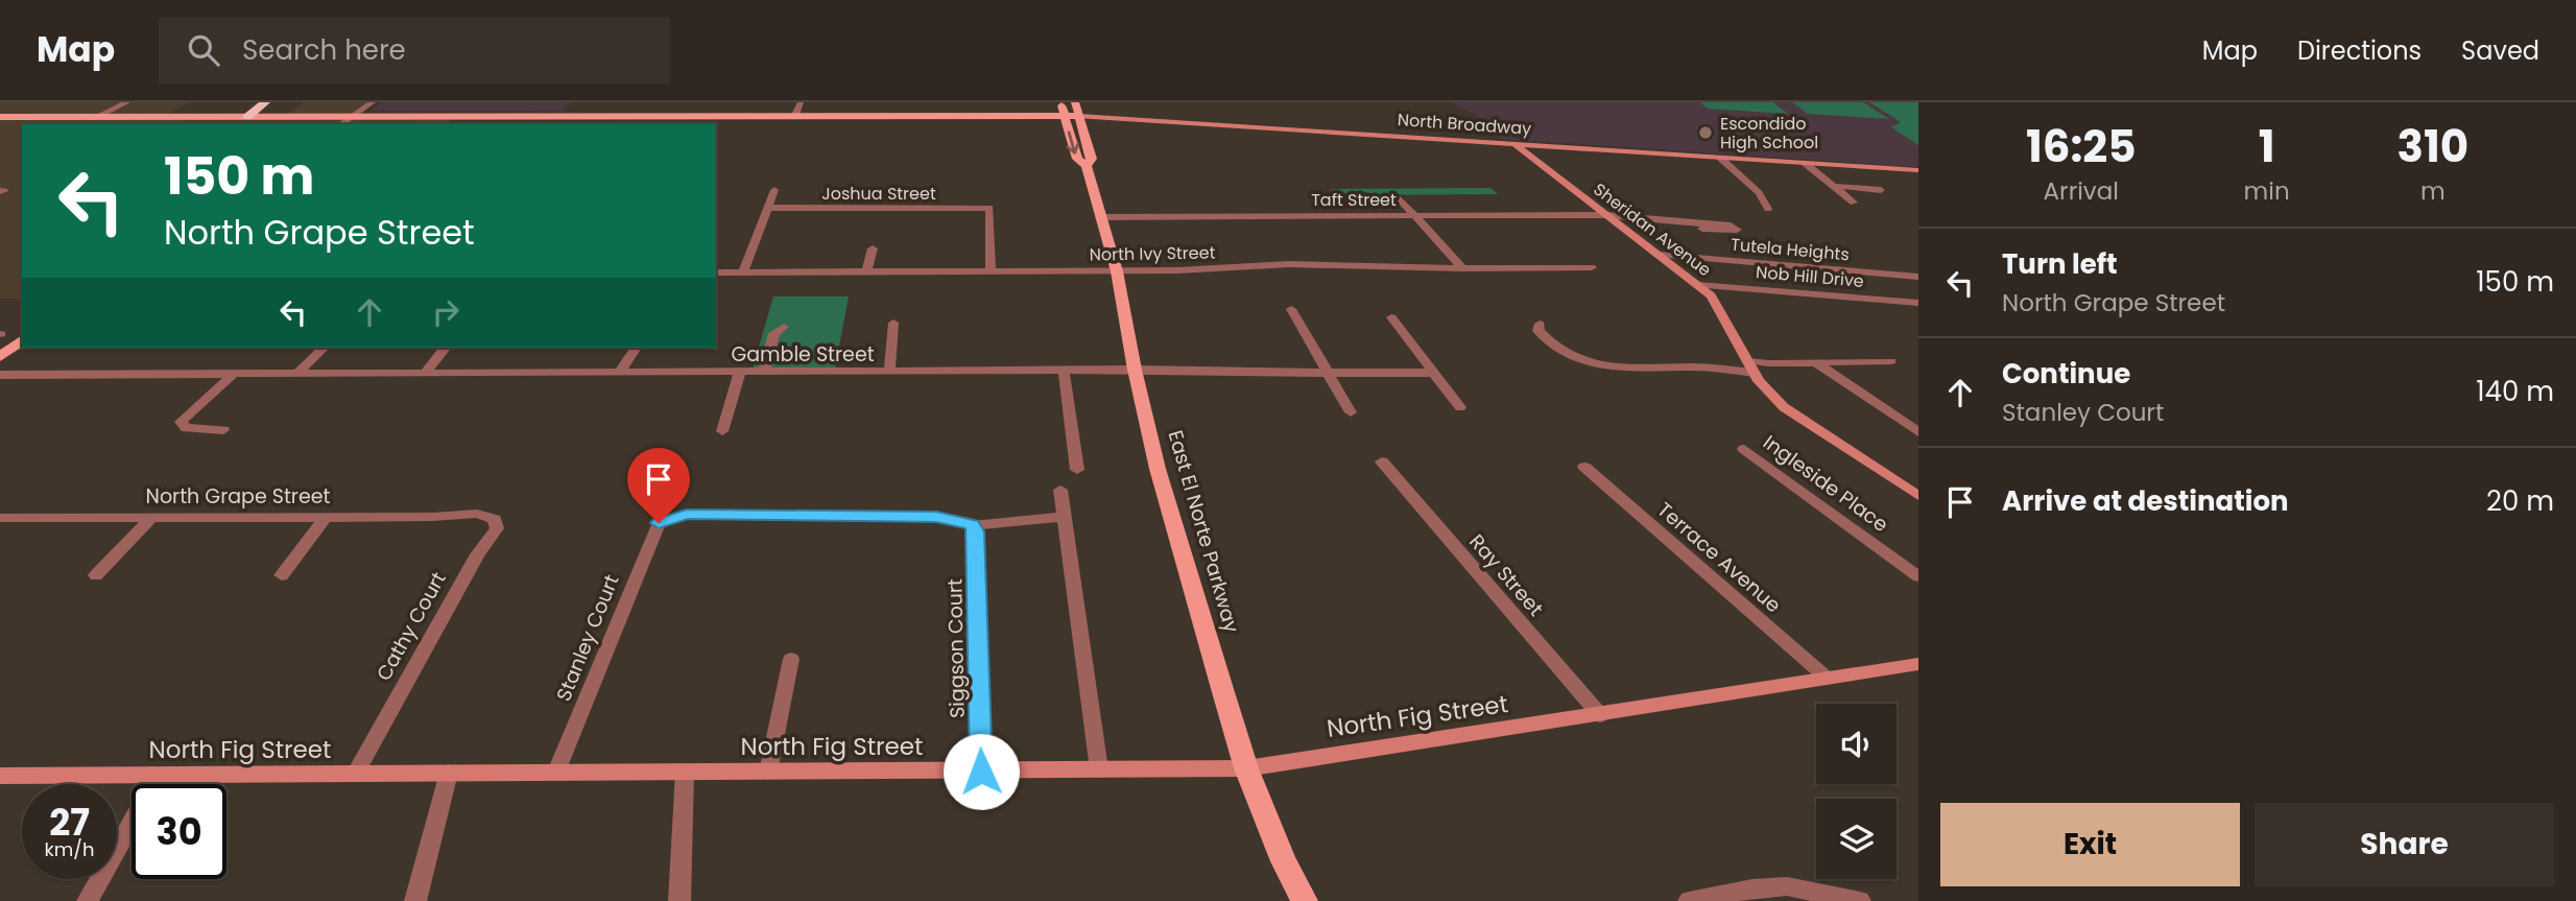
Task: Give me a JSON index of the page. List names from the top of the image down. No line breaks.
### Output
{"streets":{"main road":["North Broadway","East El Norte Parkway"],"street":["Joshua Street","Taft Street","Sheridan Avenue","Tutela Heights","North Ivy Street","Nob Hill Drive","Gamble Street","Ingleside Place","North Grape Street","Terrace Avenue","Ray Street","Cathy Court","Stanley Court","Siggson Court","North Fig Street"]},"crossings":[["North Broadway","Sheridan Avenue"],["North Broadway","East El Norte Parkway"],["Joshua Street","North Ivy Street"],["Taft Street","Sheridan Avenue"],["Taft Street","East El Norte Parkway"],["Sheridan Avenue","Tutela Heights"],["Sheridan Avenue","Nob Hill Drive"],["North Ivy Street","East El Norte Parkway"],["Gamble Street","East El Norte Parkway"],["North Grape Street","Cathy Court"],["East El Norte Parkway","North Fig Street"],["Terrace Avenue","North Fig Street"],["Ray Street","North Fig Street"],["Cathy Court","North Fig Street"],["Stanley Court","Siggson Court"],["Stanley Court","North Fig Street"],["Siggson Court","North Fig Street"]],"places":["Escondido High School"],"page":{"header":"Map","search":"Search here","nav":["Map","Directions","Saved"],"eta":["16:25","Arrival","1","min","310","m"],"turn":["150 m","North Grape Street"],"list":[{"name":"Turn left","note":"North Grape Street","value":"150 m"},{"name":"Continue","note":"Stanley Court","value":"140 m"},{"name":"Arrive at destination","value":"20 m"}],"speed":"27 km/h","limit":"30","buttons":["Exit","Share"]}}
